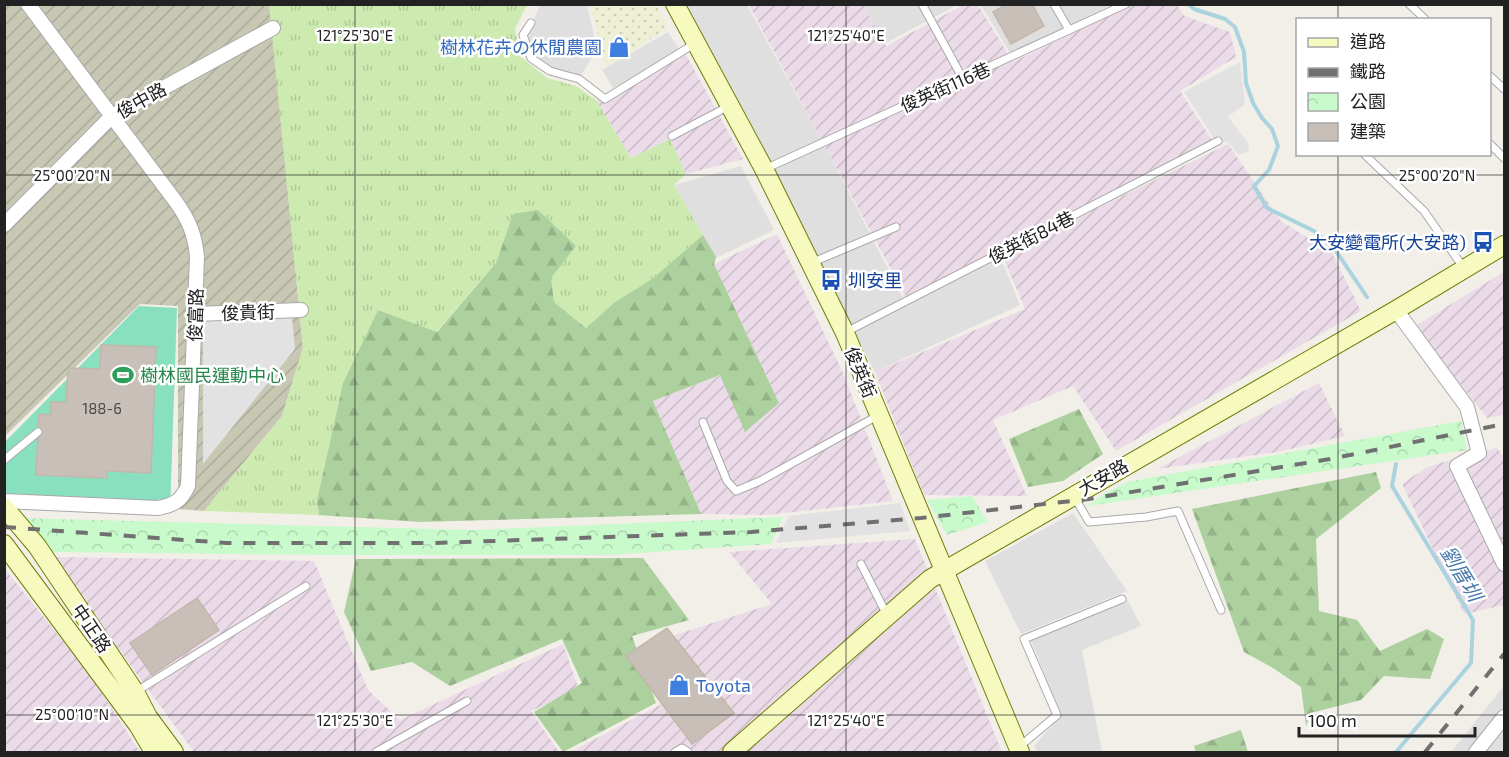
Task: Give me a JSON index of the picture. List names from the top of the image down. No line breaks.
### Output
{"streets":{"street":["俊中路","俊貴街","俊富路","俊英街","大安路","中正路"],"lane":["俊英街116巷","俊英街84巷"]},"crossings":[["俊英街116巷","俊英街"],["俊中路","俊富路"],["俊英街84巷","俊英街"],["俊貴街","俊富路"],["俊英街","大安路"]],"water":["劉厝圳"],"places":{"shop":["樹林花卉の休閒農園","Toyota"],"bus stop":["大安變電所(大安路)","圳安里"],"sports":["樹林國民運動中心"]},"house_numbers":["188-6"],"legend":["道路","鐵路","公園","建築"],"scale_bar":"100 m","coordinates":["121°25'30\"E","121°25'40\"E","25°00'20\"N","25°00'10\"N"]}
